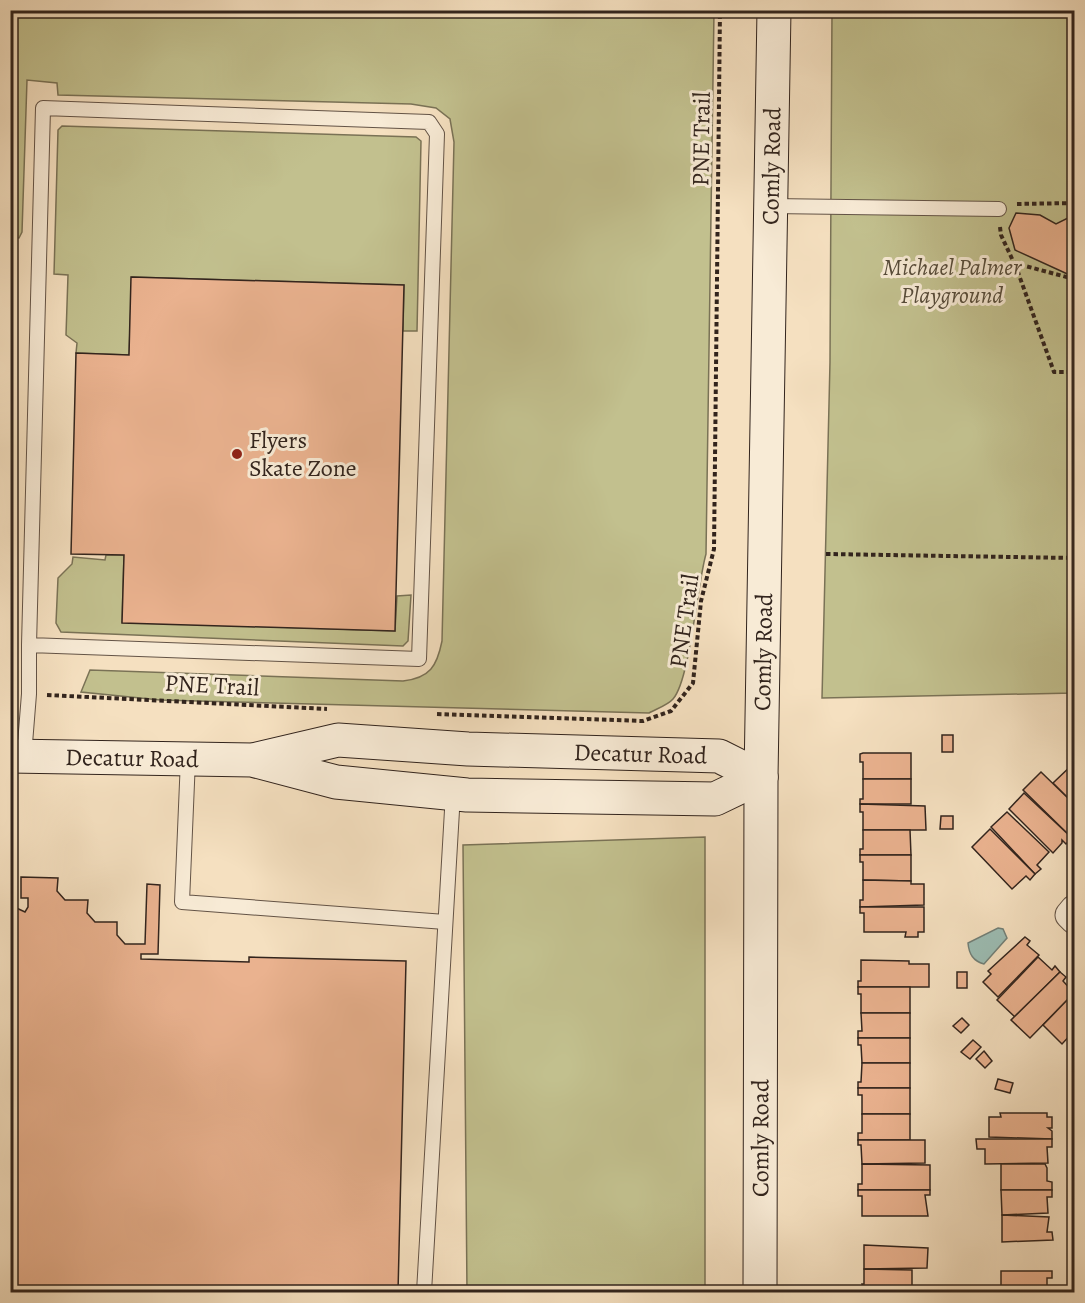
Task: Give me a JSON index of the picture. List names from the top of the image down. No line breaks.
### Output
{"streets":{"street":["Comly Road","Decatur Road"],"path":["PNE Trail"]},"crossings":[["Comly Road","Decatur Road"]],"parks":["Michael Palmer Playground"],"places":["Flyers Skate Zone"]}
